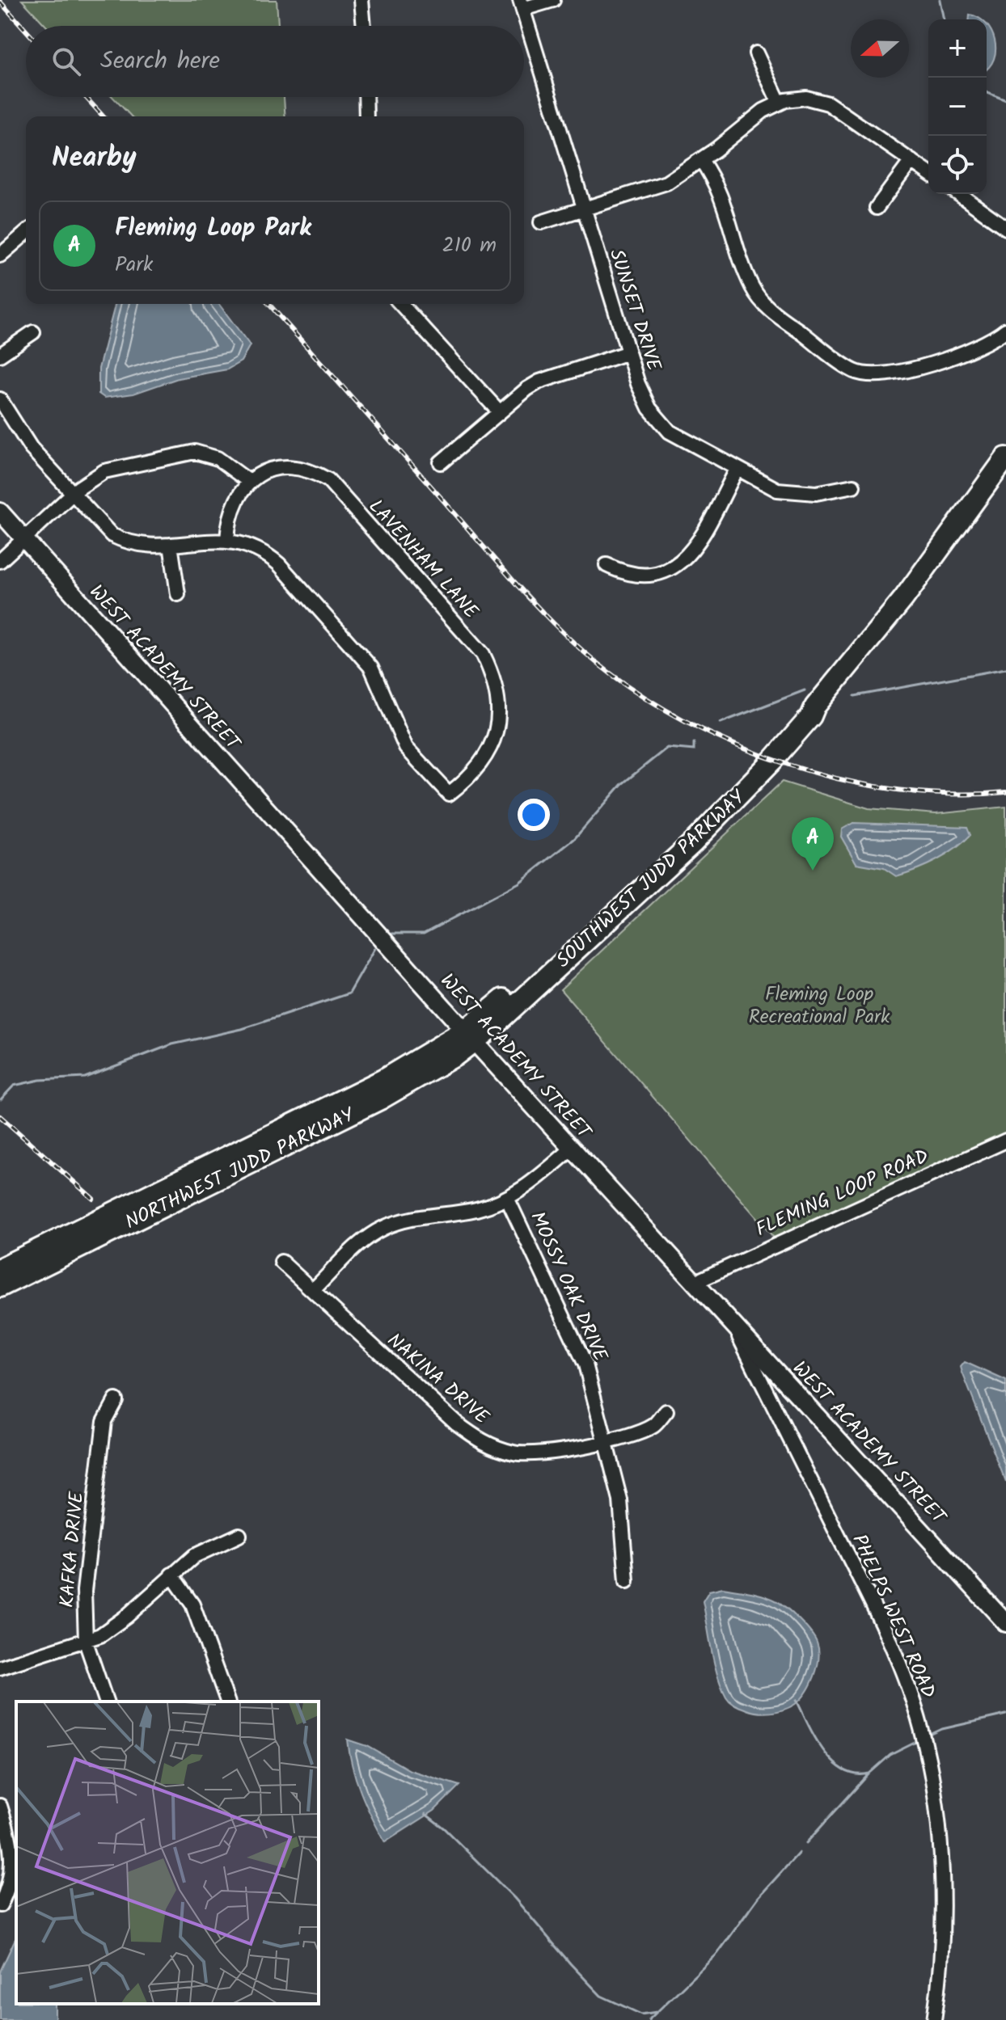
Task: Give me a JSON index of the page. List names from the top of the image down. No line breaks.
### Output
{"streets":{"highway":["SOUTHWEST JUDD PARKWAY","NORTHWEST JUDD PARKWAY"],"main road":["WEST ACADEMY STREET"],"street":["SUNSET DRIVE","LAVENHAM LANE","FLEMING LOOP ROAD","MOSSY OAK DRIVE","NAKINA DRIVE","KAFKA DRIVE","PHELPS WEST ROAD"]},"crossings":[["WEST ACADEMY STREET","SOUTHWEST JUDD PARKWAY"],["WEST ACADEMY STREET","NORTHWEST JUDD PARKWAY"],["WEST ACADEMY STREET","FLEMING LOOP ROAD"],["WEST ACADEMY STREET","PHELPS WEST ROAD"],["SOUTHWEST JUDD PARKWAY","NORTHWEST JUDD PARKWAY"],["MOSSY OAK DRIVE","NAKINA DRIVE"]],"parks":["Fleming Loop Recreational Park"],"north":"left","page":{"map_buttons":["+","−"],"search":"Search here","heading":"Nearby","list":[{"mark":"A","name":"Fleming Loop Park","note":"Park","value":"210 m"}],"pins":"A"}}
